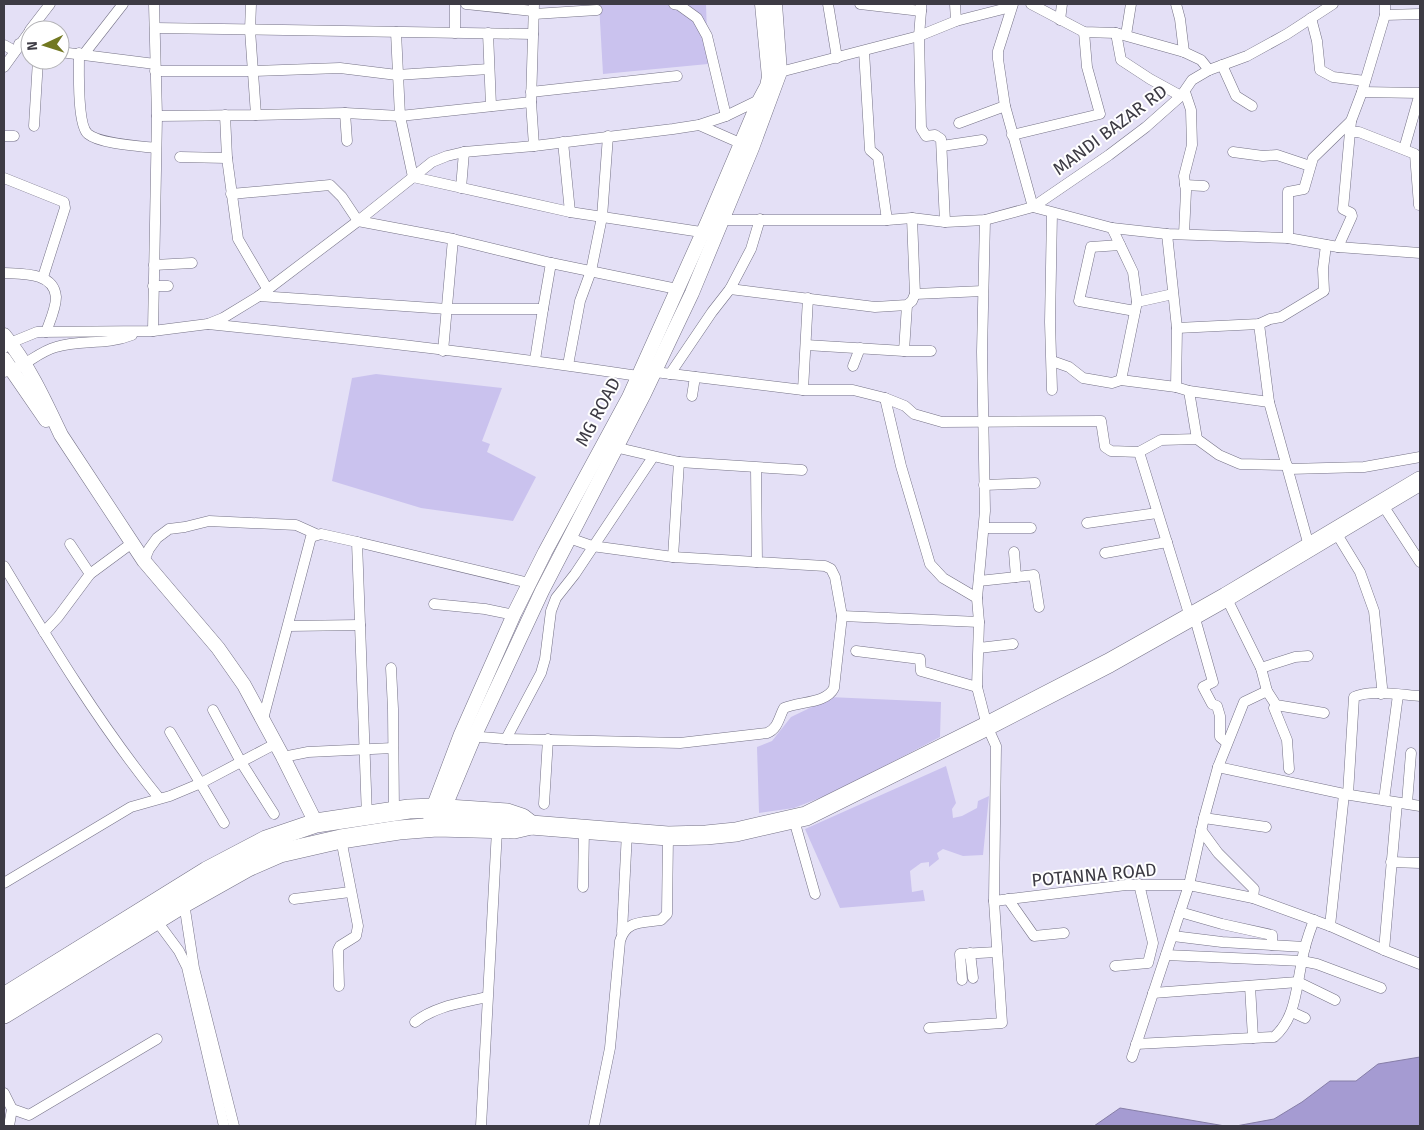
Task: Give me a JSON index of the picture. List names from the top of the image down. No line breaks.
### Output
{"streets":{"main road":["MG ROAD"],"street":["MANDI BAZAR RD","POTANNA ROAD"]},"north":"left"}
